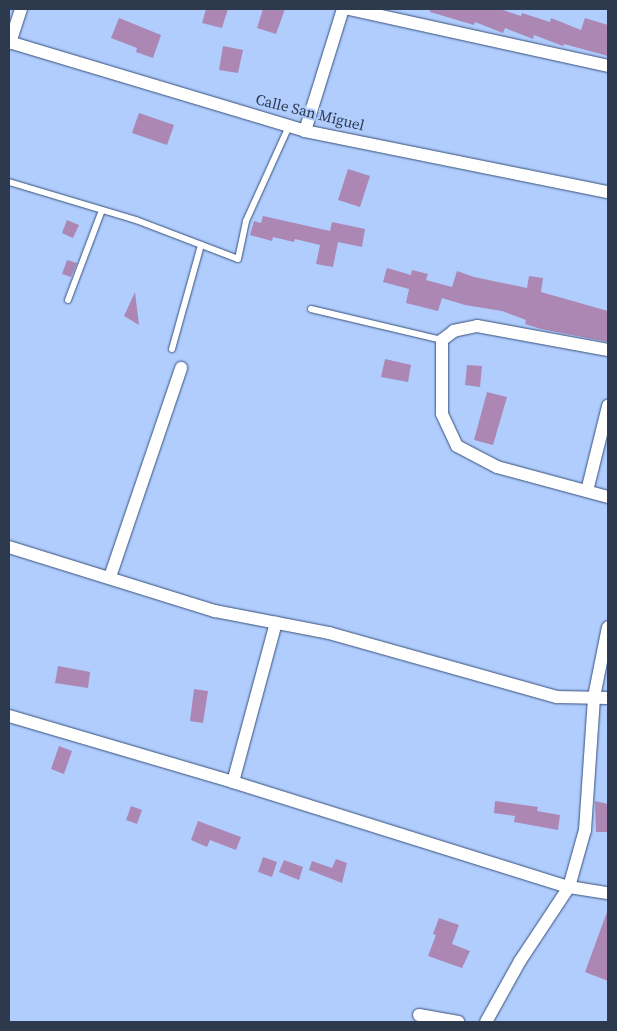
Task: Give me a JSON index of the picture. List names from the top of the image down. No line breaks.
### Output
{"streets":{"street":["Calle San Miguel"]}}
